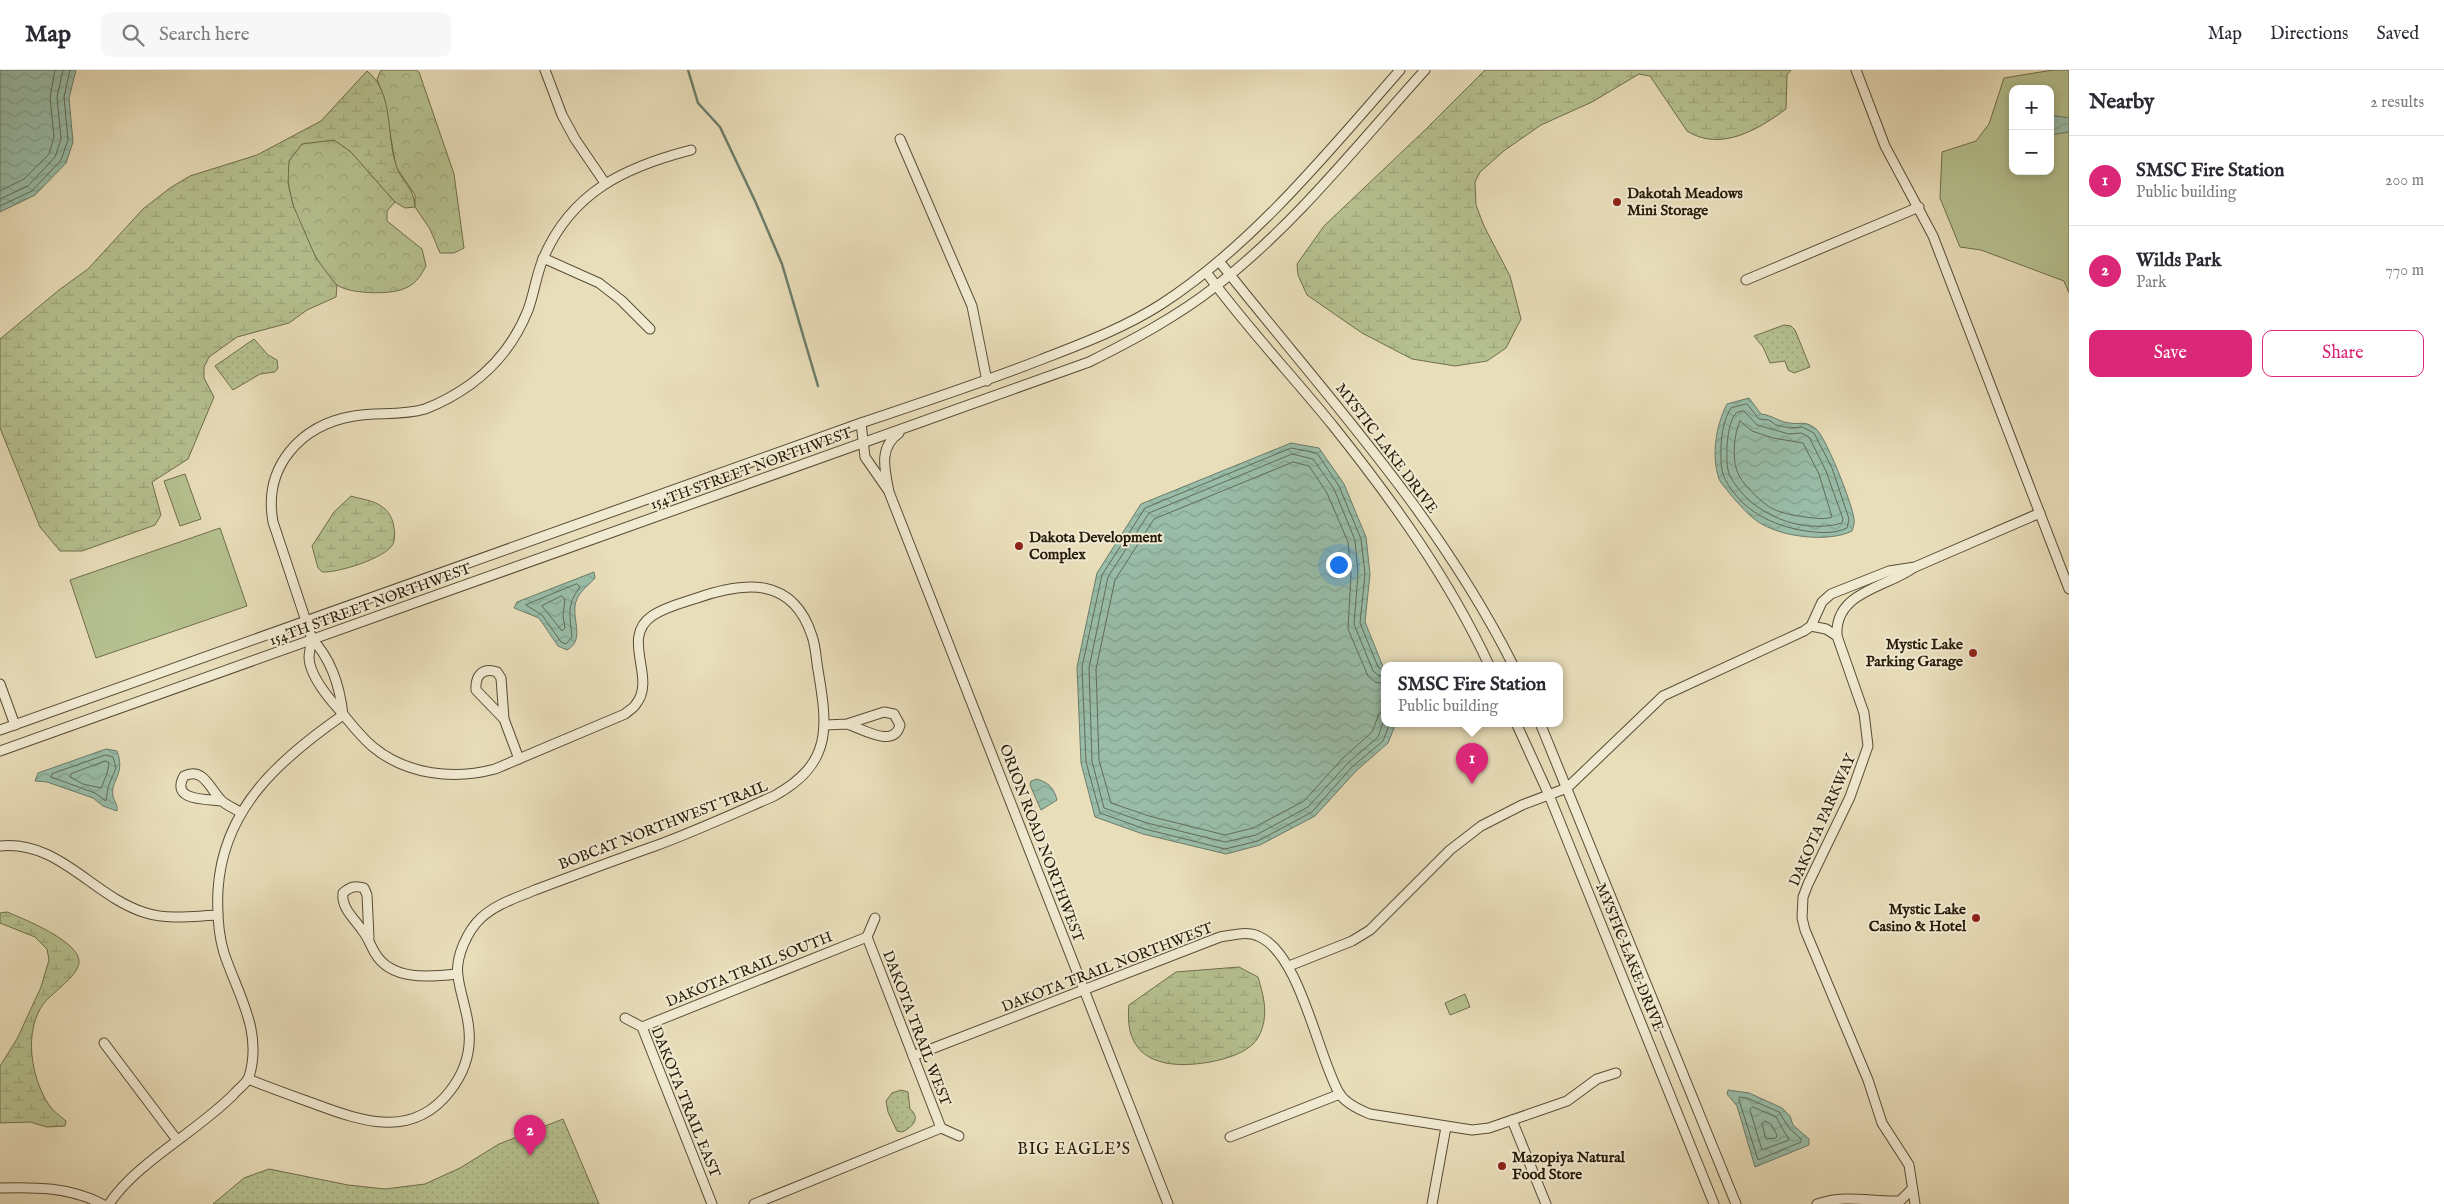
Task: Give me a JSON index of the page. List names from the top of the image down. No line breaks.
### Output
{"streets":{"street":["MYSTIC LAKE DRIVE","154TH STREET NORTHWEST","DAKOTA PARKWAY","BOBCAT NORTHWEST TRAIL","ORION ROAD NORTHWEST","DAKOTA TRAIL NORTHWEST","DAKOTA TRAIL SOUTH","DAKOTA TRAIL WEST","DAKOTA TRAIL EAST"]},"crossings":[["MYSTIC LAKE DRIVE","154TH STREET NORTHWEST"],["154TH STREET NORTHWEST","BOBCAT NORTHWEST TRAIL"],["154TH STREET NORTHWEST","ORION ROAD NORTHWEST"],["ORION ROAD NORTHWEST","DAKOTA TRAIL NORTHWEST"],["DAKOTA TRAIL NORTHWEST","DAKOTA TRAIL WEST"],["DAKOTA TRAIL SOUTH","DAKOTA TRAIL WEST"],["DAKOTA TRAIL SOUTH","DAKOTA TRAIL EAST"]],"districts":["BIG EAGLE'S"],"places":["Dakotah Meadows Mini Storage","Dakota Development Complex","Mystic Lake Parking Garage","Mystic Lake Casino & Hotel","Mazopiya Natural Food Store"],"page":{"header":"Map","search":"Search here","nav":["Map","Directions","Saved"],"heading":["Nearby","2 results"],"map_buttons":["+","−"],"list":[{"mark":"1","name":"SMSC Fire Station","note":"Public building","value":"200 m"},{"mark":"2","name":"Wilds Park","note":"Park","value":"770 m"}],"buttons":["Save","Share"],"popup":["SMSC Fire Station","Public building"],"pins":["1","2"]}}
